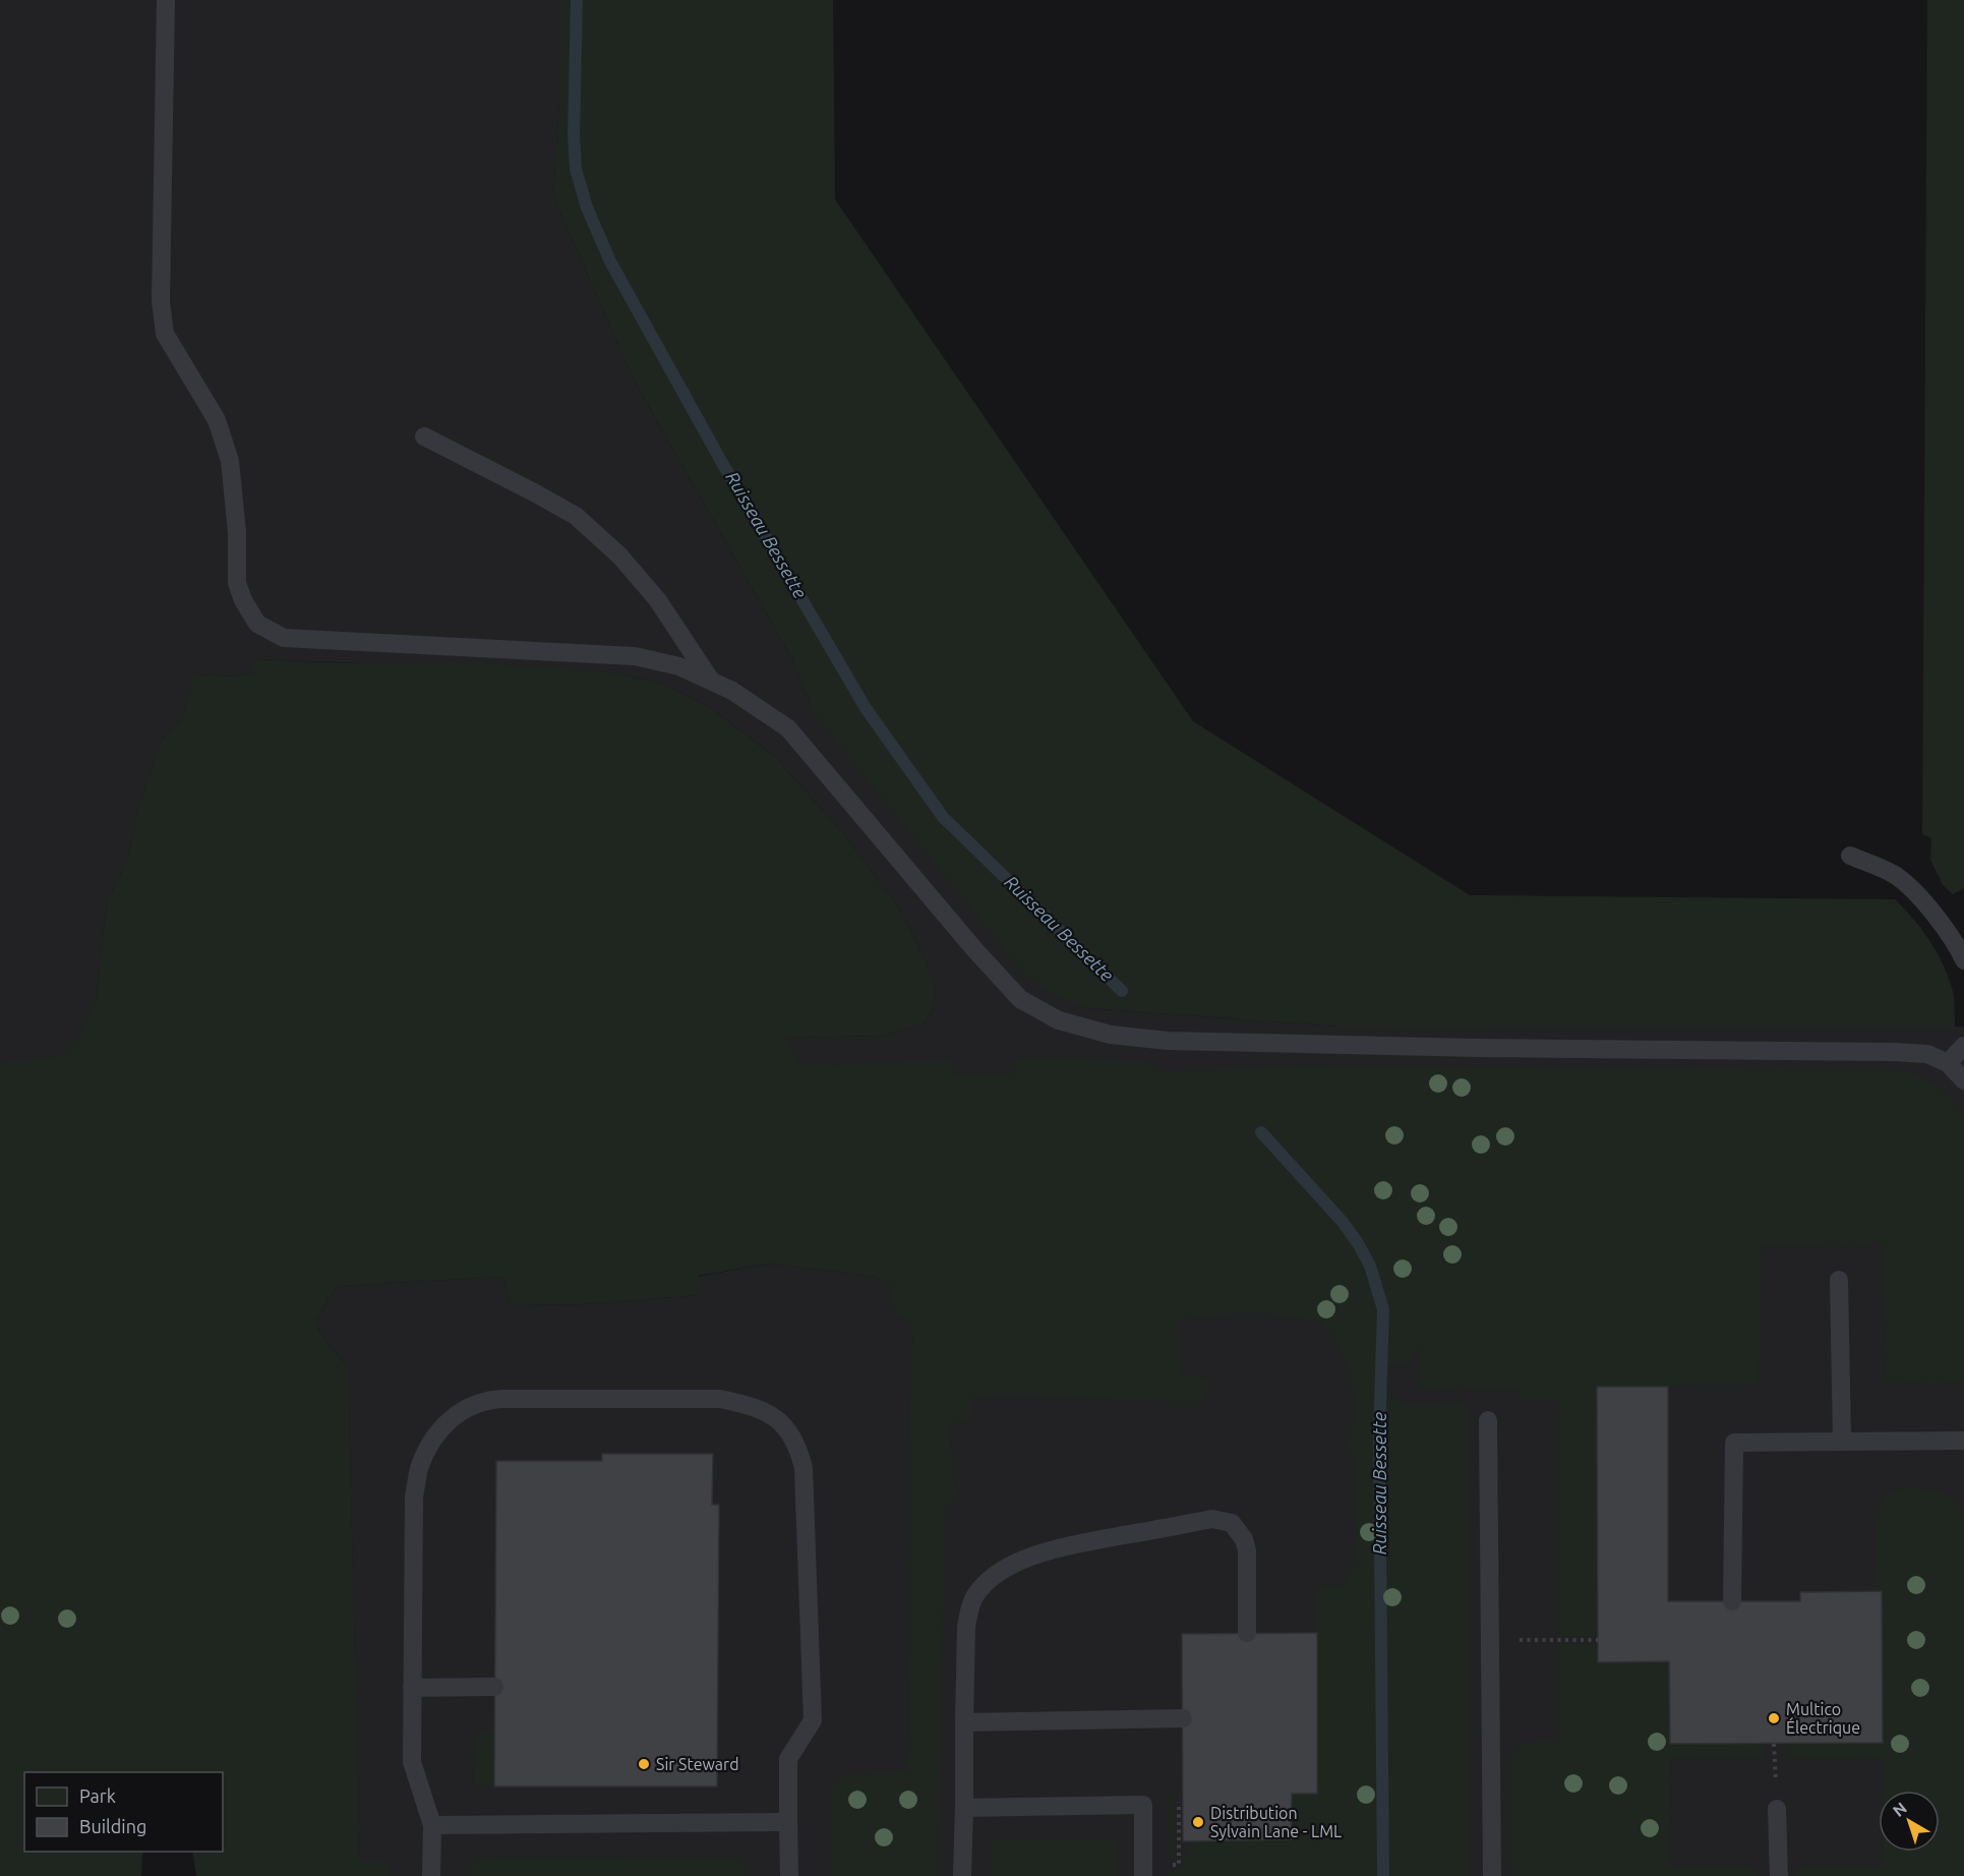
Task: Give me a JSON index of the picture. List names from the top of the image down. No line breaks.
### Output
{"water":["Ruisseau Bessette"],"places":["Multico Électrique","Sir Steward","Distribution Sylvain Lane - LML"],"legend":["Park","Building"],"north":"top left"}
